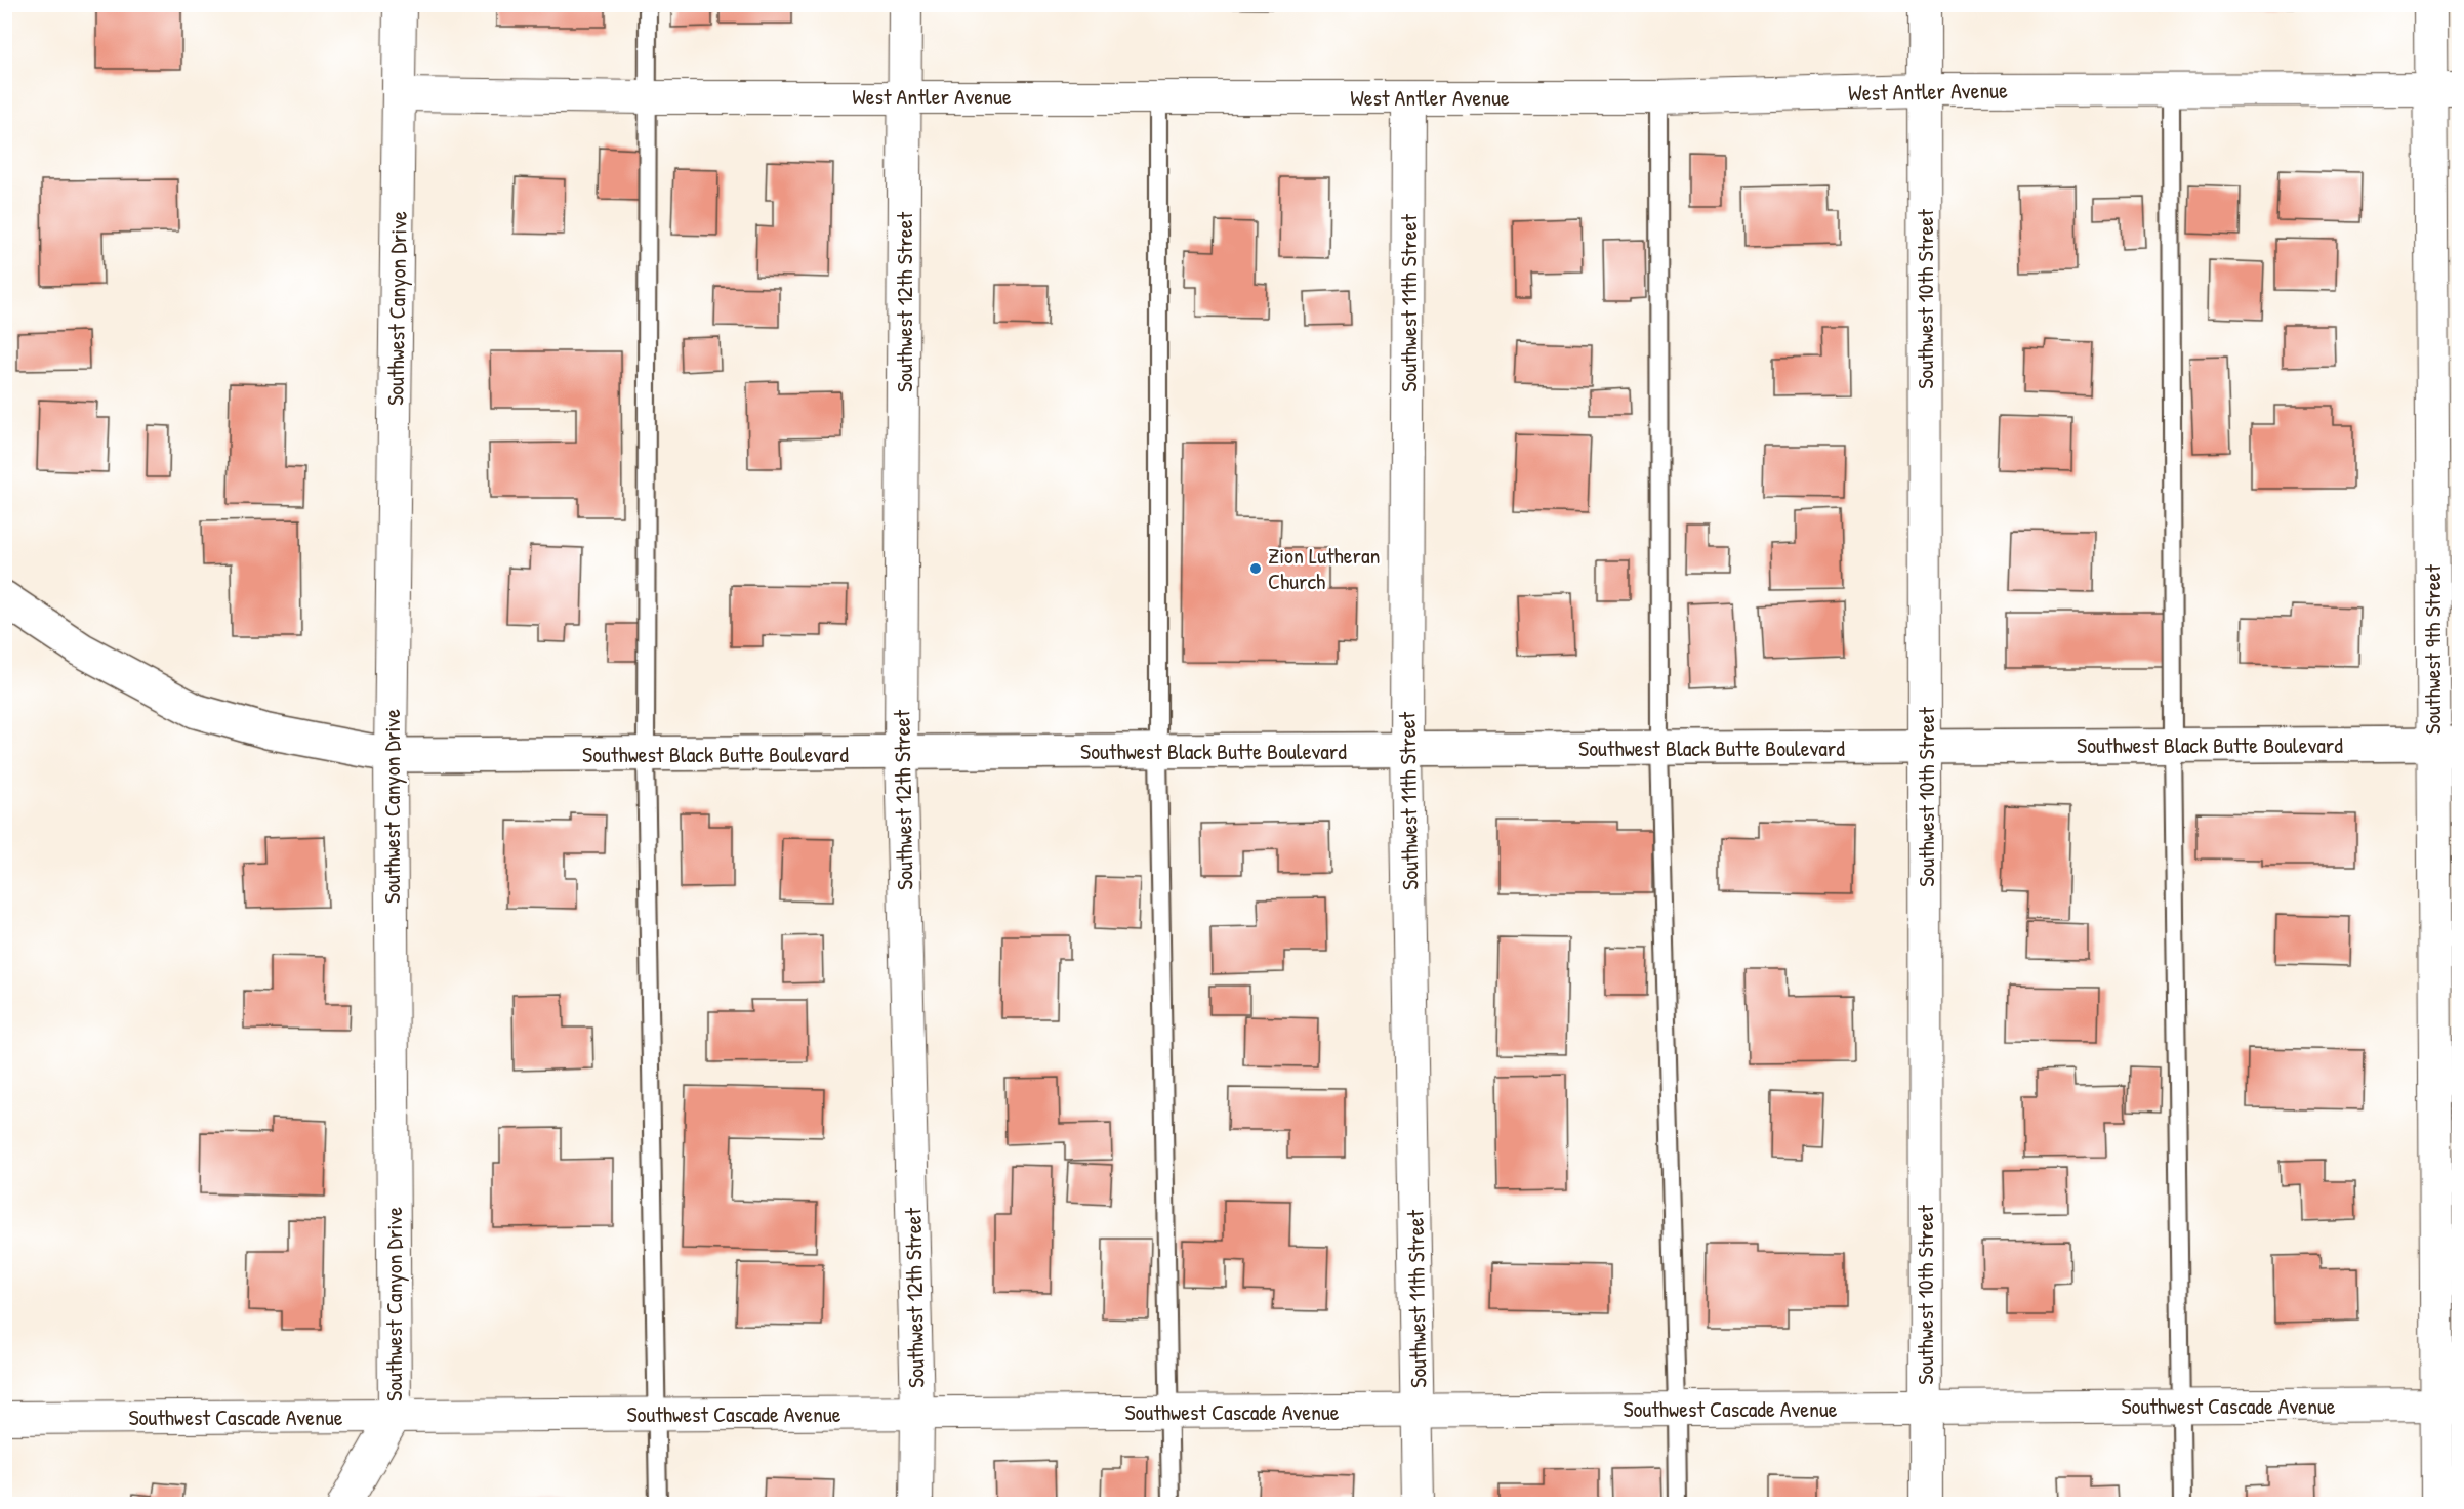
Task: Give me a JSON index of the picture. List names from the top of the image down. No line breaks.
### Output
{"streets":{"street":["West Antler Avenue","Southwest 10th Street","Southwest 12th Street","Southwest 11th Street","Southwest Canyon Drive","Southwest 9th Street","Southwest Black Butte Boulevard","Southwest Cascade Avenue"]},"crossings":[["West Antler Avenue","Southwest 10th Street"],["West Antler Avenue","Southwest 12th Street"],["West Antler Avenue","Southwest 11th Street"],["West Antler Avenue","Southwest Canyon Drive"],["West Antler Avenue","Southwest 9th Street"],["Southwest 10th Street","Southwest Black Butte Boulevard"],["Southwest 10th Street","Southwest Cascade Avenue"],["Southwest 12th Street","Southwest Black Butte Boulevard"],["Southwest 12th Street","Southwest Cascade Avenue"],["Southwest 11th Street","Southwest Black Butte Boulevard"],["Southwest 11th Street","Southwest Cascade Avenue"],["Southwest Canyon Drive","Southwest Black Butte Boulevard"],["Southwest Canyon Drive","Southwest Cascade Avenue"],["Southwest 9th Street","Southwest Black Butte Boulevard"],["Southwest 9th Street","Southwest Cascade Avenue"]],"places":["Zion Lutheran Church"]}
